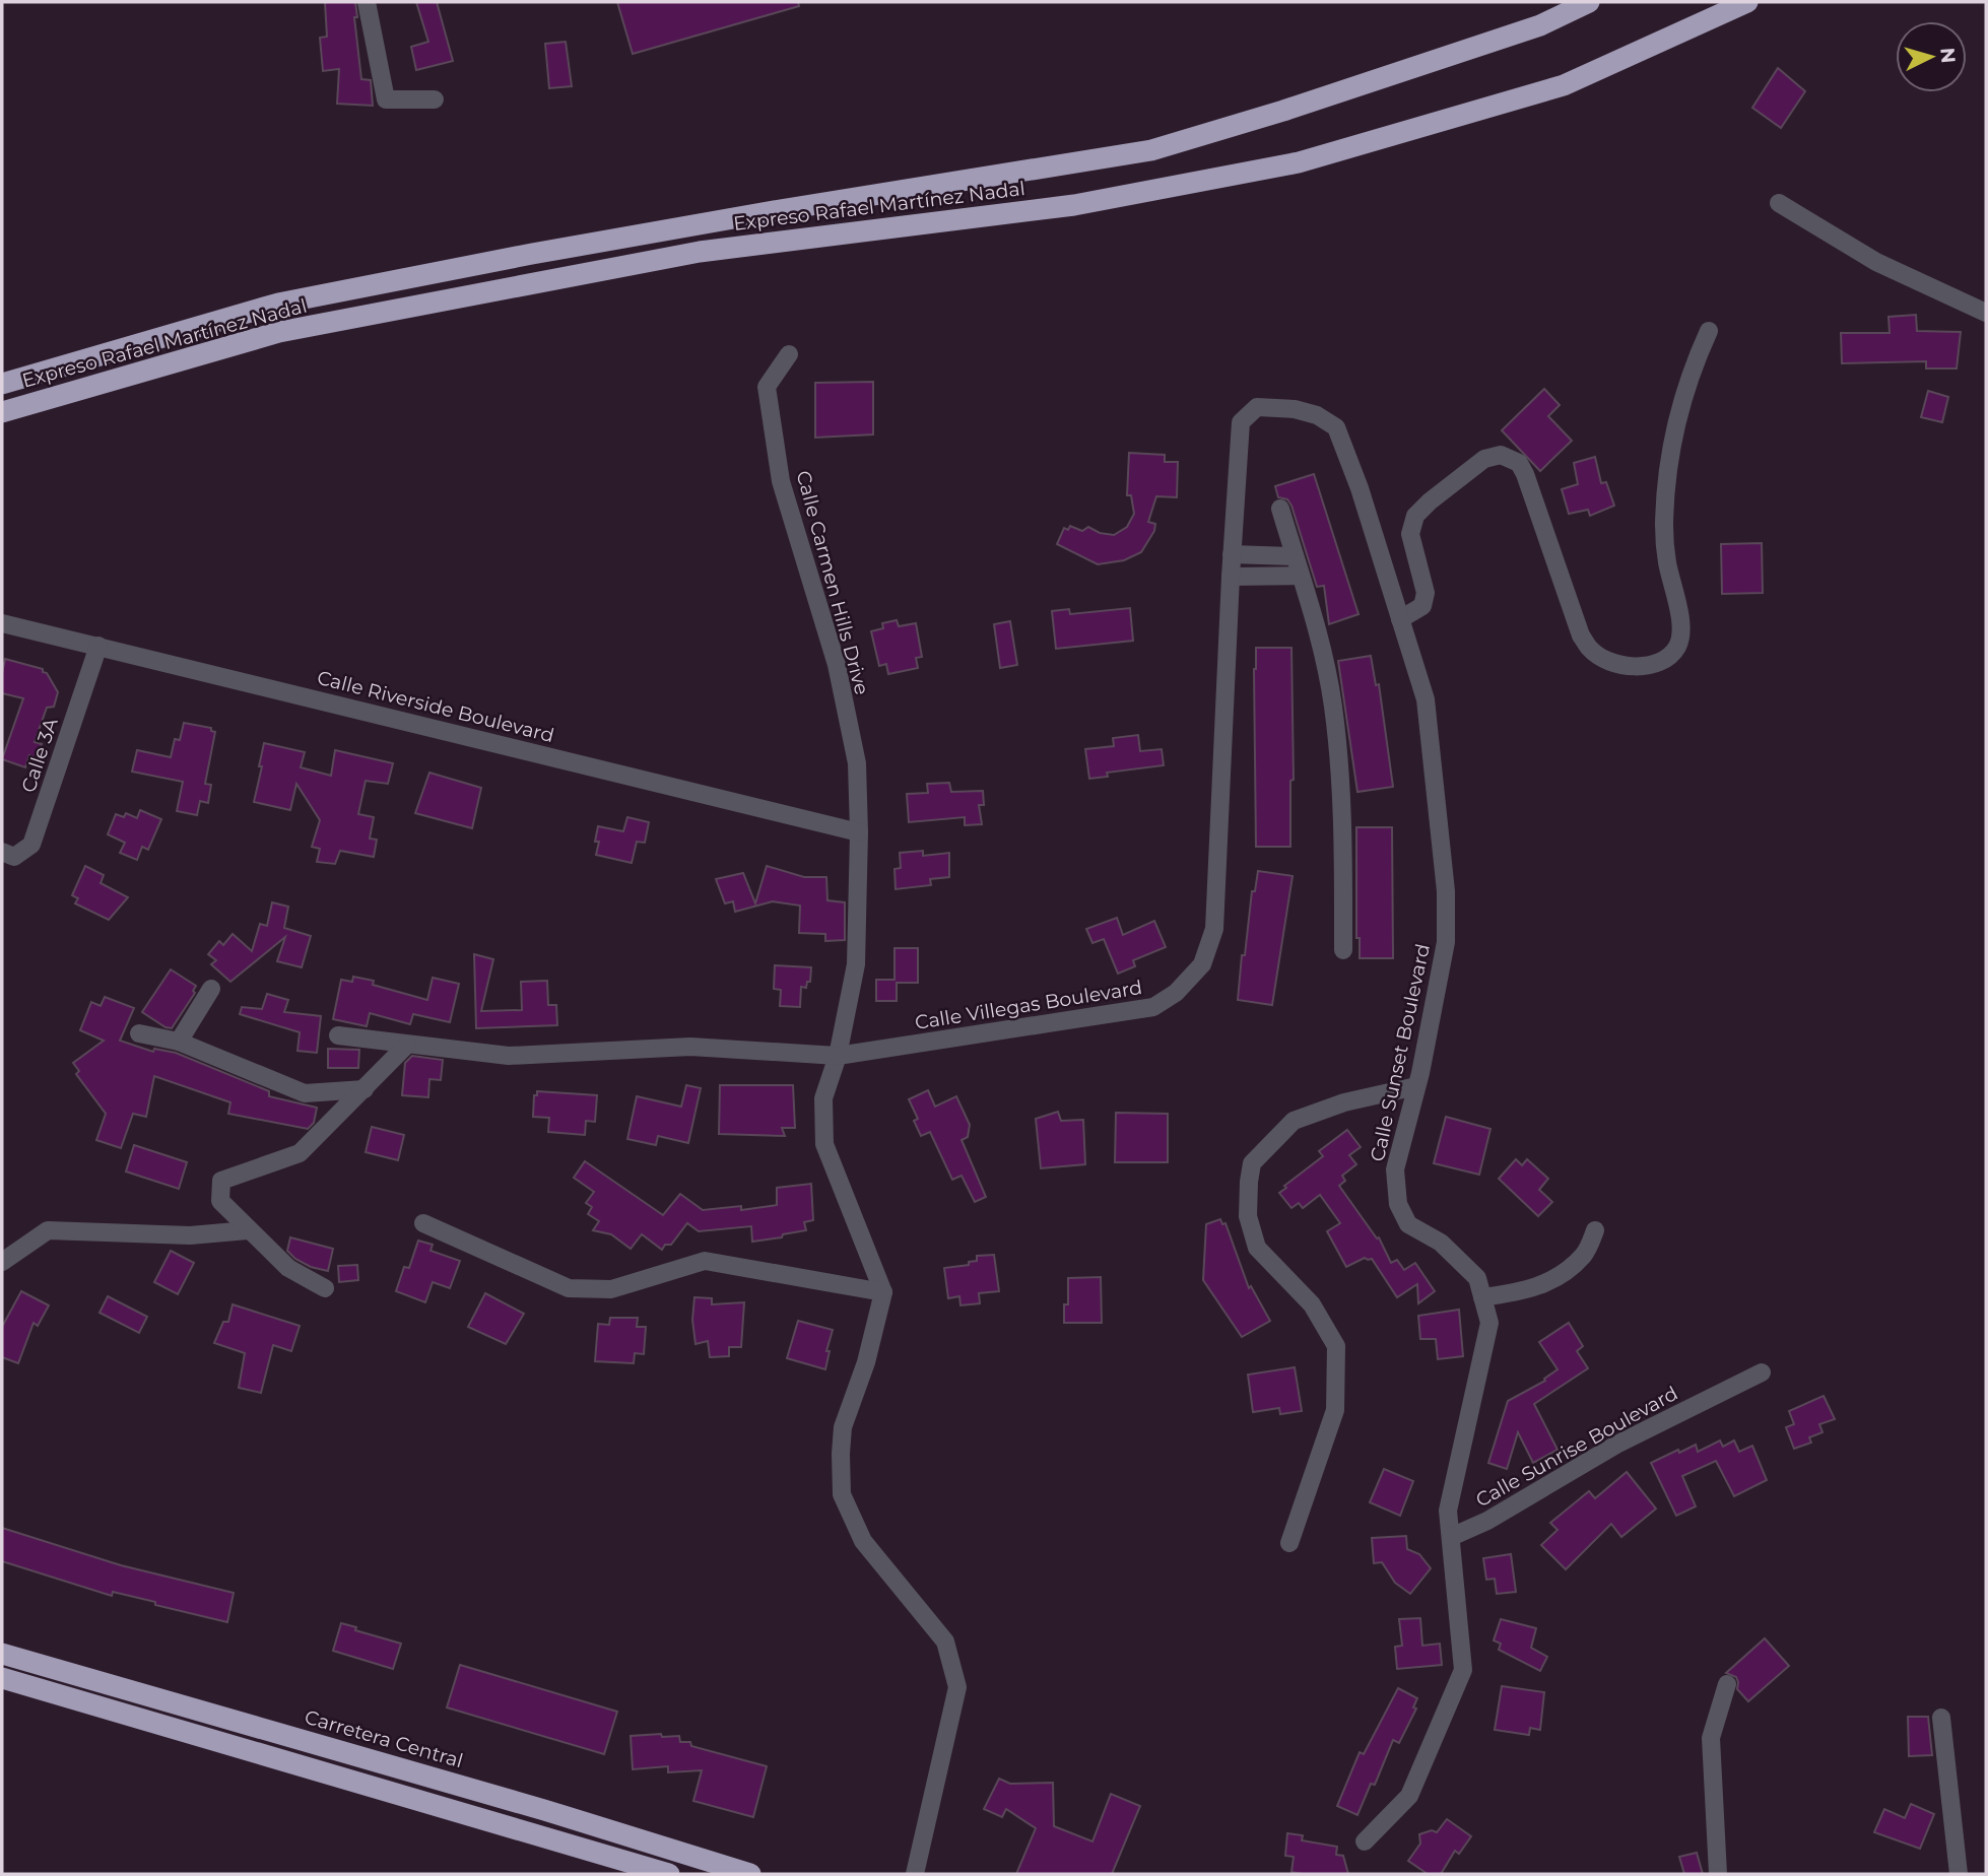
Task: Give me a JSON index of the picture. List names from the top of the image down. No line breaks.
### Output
{"streets":{"highway":["Expreso Rafael Martínez Nadal","Carretera Central"],"street":["Calle Carmen Hills Drive","Calle Riverside Boulevard","Calle 3A","Calle Villegas Boulevard","Calle Sunset Boulevard","Calle Sunrise Boulevard"]},"crossings":[["Calle Carmen Hills Drive","Calle Riverside Boulevard"],["Calle Carmen Hills Drive","Calle Villegas Boulevard"],["Calle Riverside Boulevard","Calle 3A"],["Calle Villegas Boulevard","Calle Sunset Boulevard"],["Calle Sunset Boulevard","Calle Sunrise Boulevard"]],"north":"right"}
